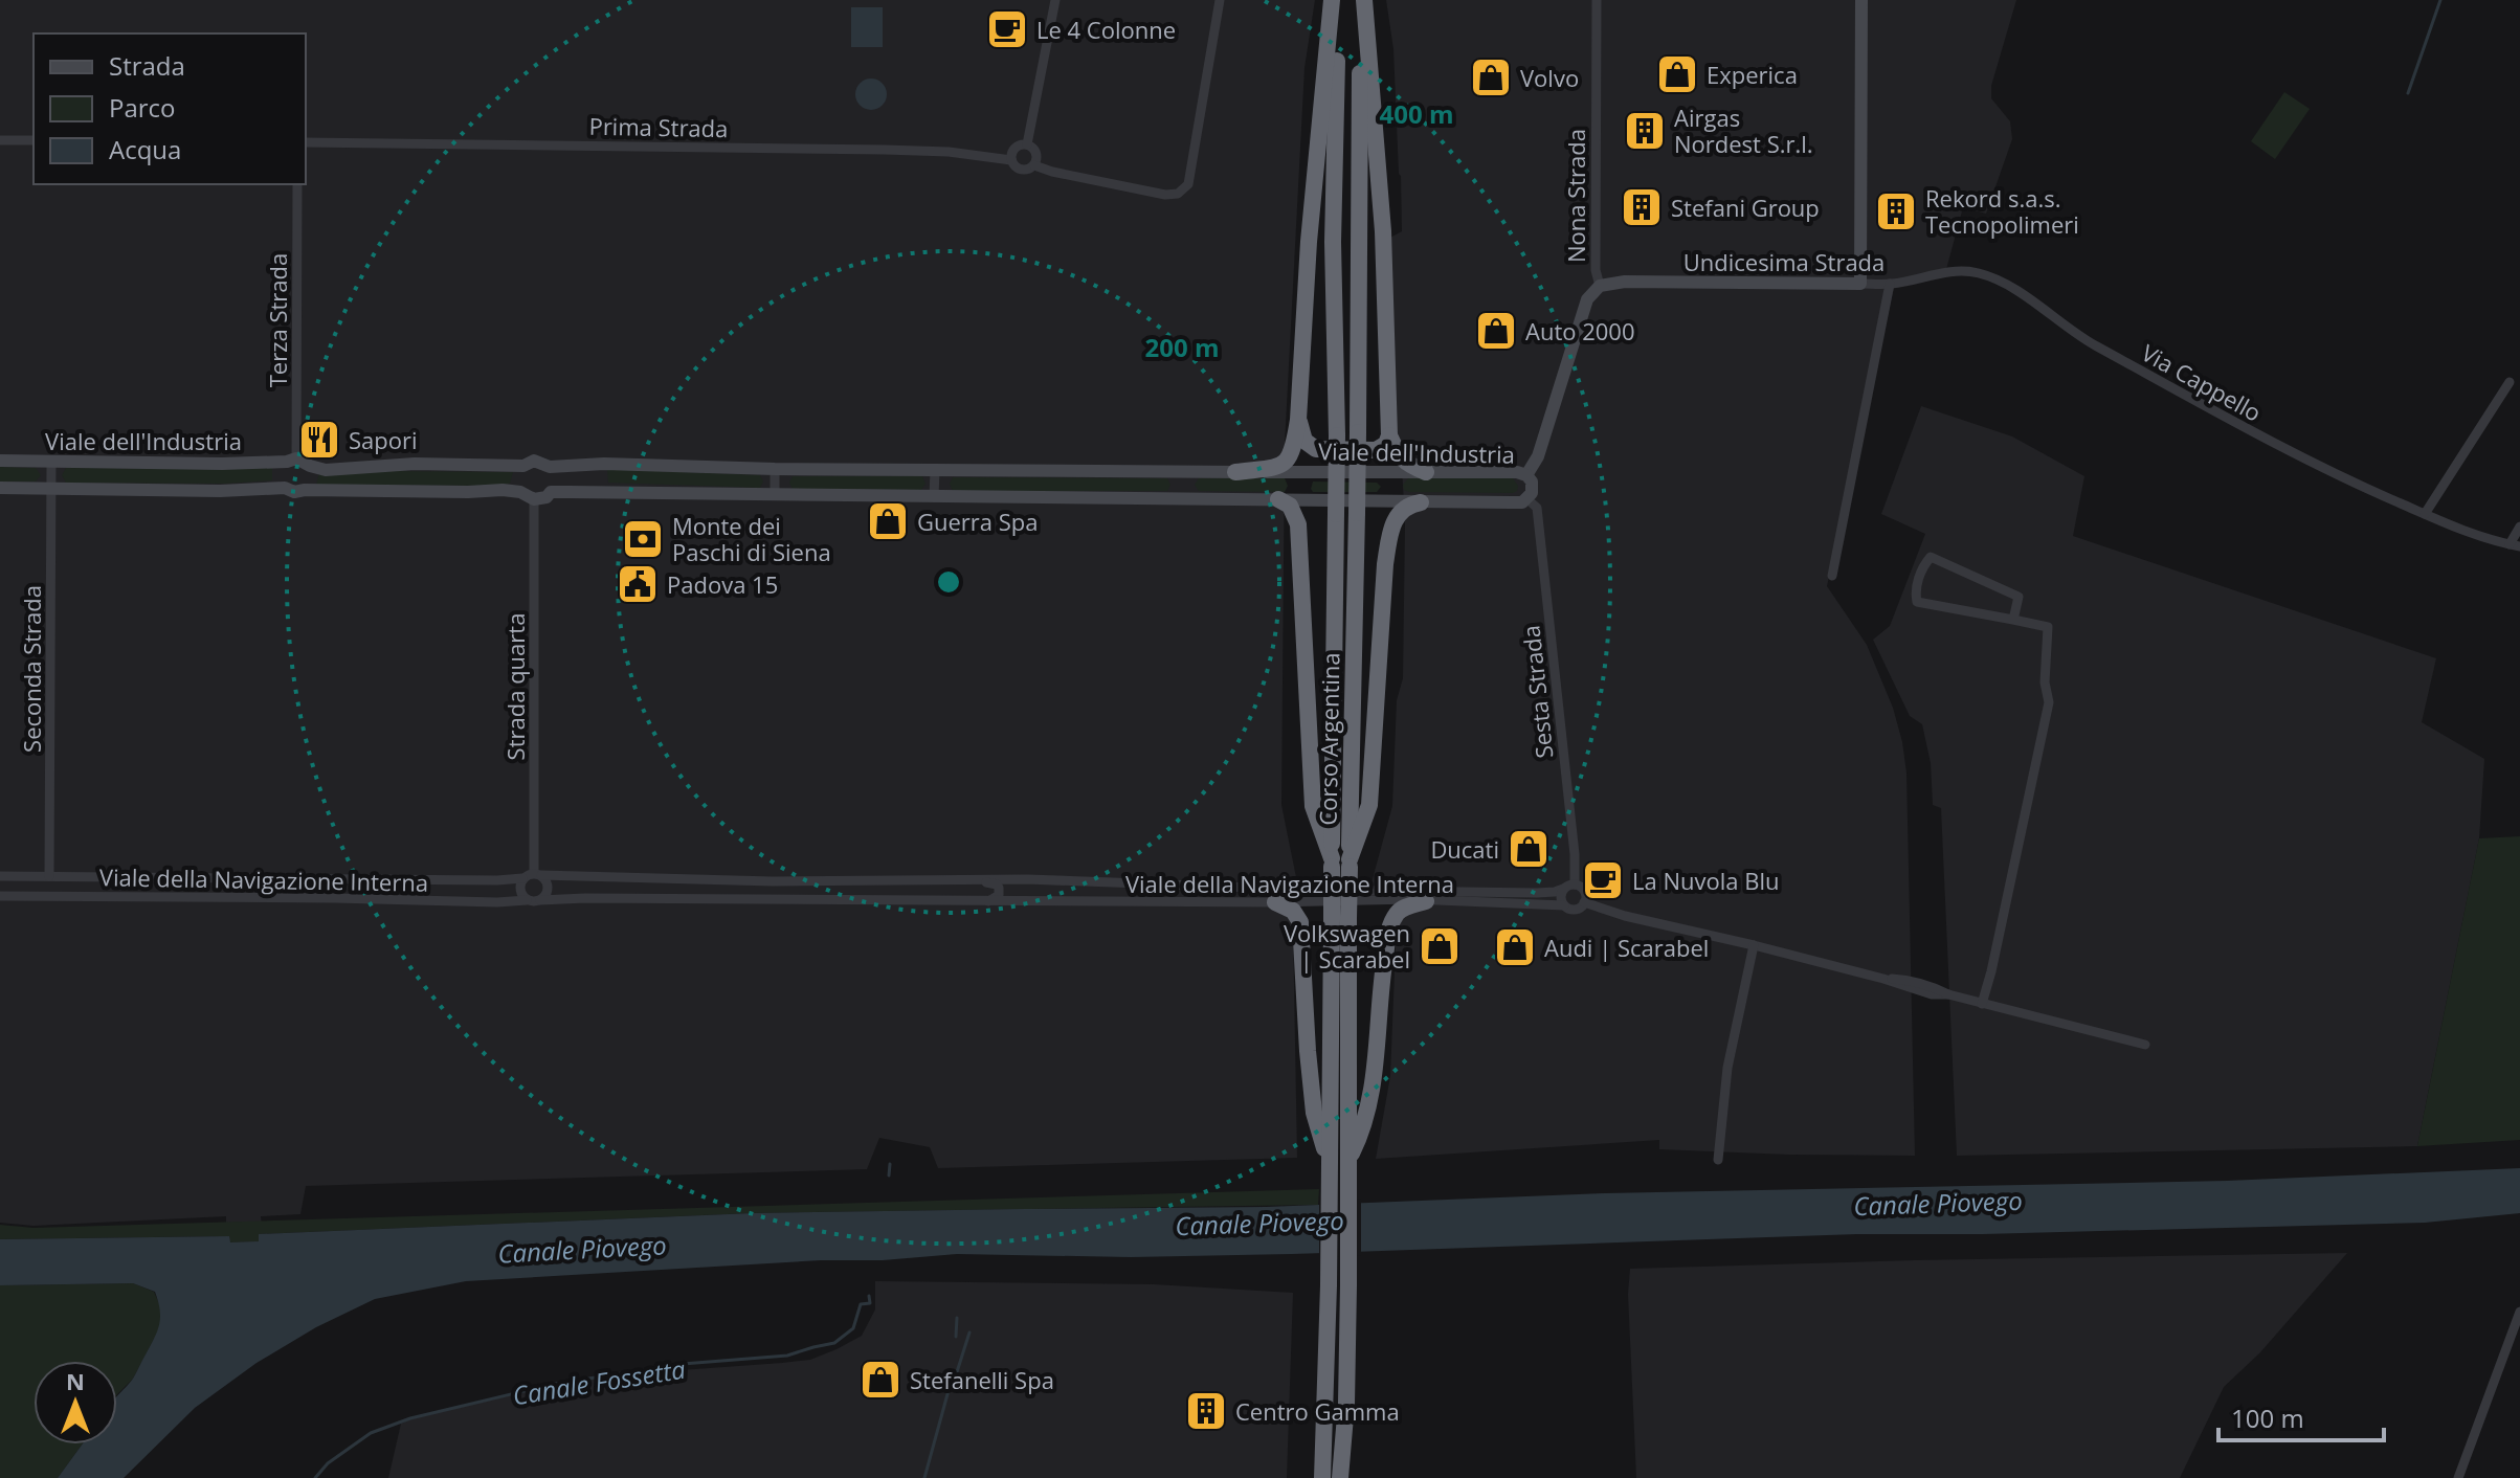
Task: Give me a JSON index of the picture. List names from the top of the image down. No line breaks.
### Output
{"streets":{"highway":["Corso Argentina"],"street":["Prima Strada","Nona Strada","Undicesima Strada","Terza Strada","Via Cappello","Viale dell'Industria","Seconda Strada","Strada quarta","Sesta Strada","Viale della Navigazione Interna"]},"crossings":[["Nona Strada","Undicesima Strada"],["Nona Strada","Viale dell'Industria"],["Undicesima Strada","Via Cappello"],["Terza Strada","Viale dell'Industria"],["Viale dell'Industria","Seconda Strada"],["Viale dell'Industria","Strada quarta"],["Viale dell'Industria","Sesta Strada"],["Seconda Strada","Viale della Navigazione Interna"],["Strada quarta","Viale della Navigazione Interna"],["Sesta Strada","Viale della Navigazione Interna"]],"water":["Canale Piovego","Canale Fossetta"],"places":{"cafe":["Le 4 Colonne","La Nuvola Blu"],"shop":["Experica","Volvo","Auto 2000","Guerra Spa","Ducati","Volkswagen | Scarabel","Audi | Scarabel","Stefanelli Spa"],"building":["Airgas Nordest S.r.l.","Stefani Group","Rekord s.a.s. Tecnopolimeri","Centro Gamma"],"restaurant":["Sapori"],"bank":["Monte dei Paschi di Siena"],"public building":["Padova 15"]},"legend":["Strada","Parco","Acqua"],"scale_bar":"100 m","north":"top","rings":["400 m","200 m"]}
